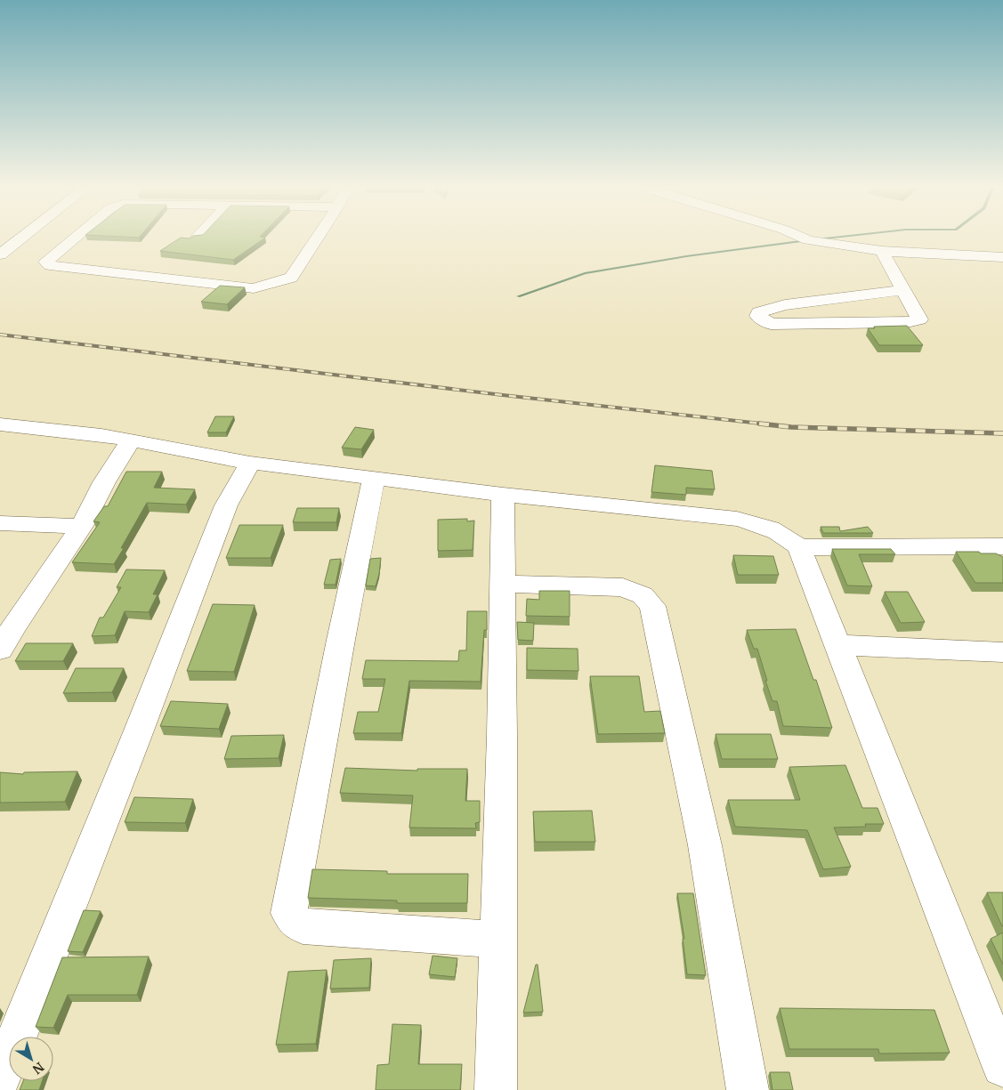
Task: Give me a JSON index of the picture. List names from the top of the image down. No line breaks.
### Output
{"north":"bottom right"}
